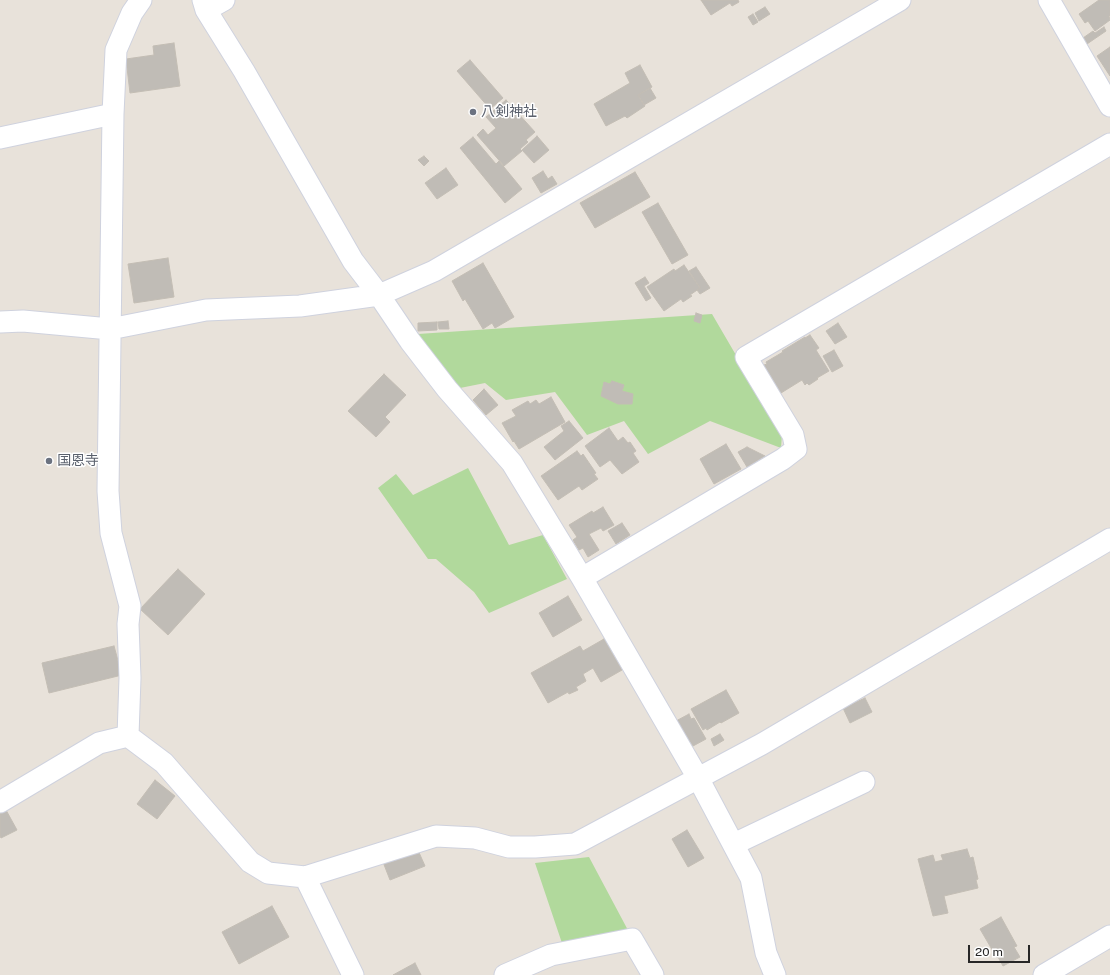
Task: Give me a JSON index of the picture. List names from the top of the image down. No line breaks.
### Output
{"places":["八剣神社","国恩寺"],"scale_bar":"20 m"}
